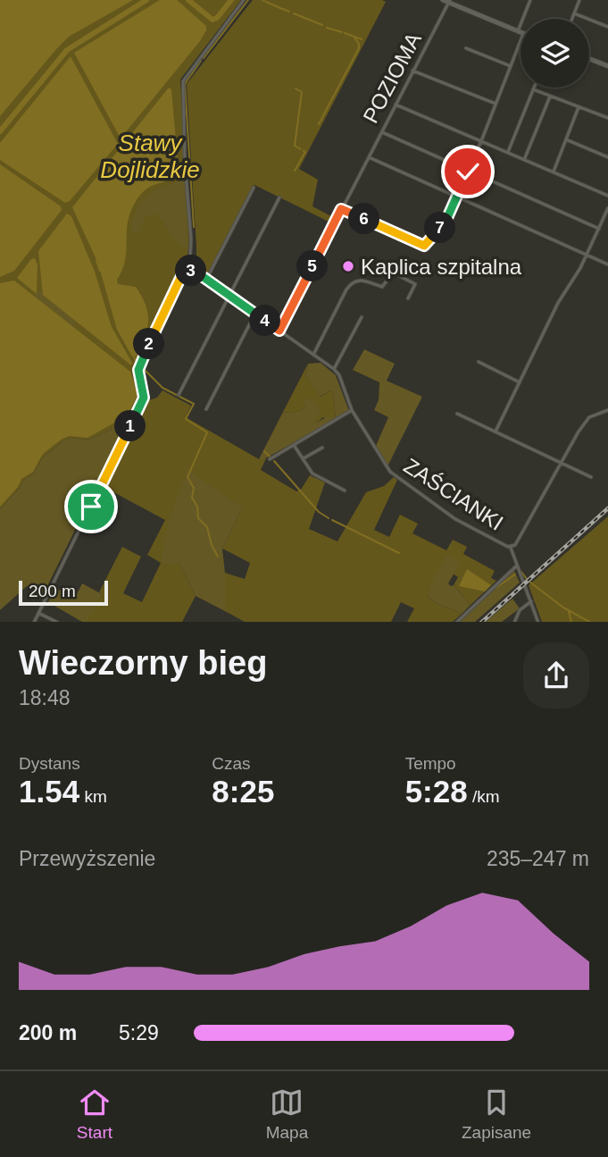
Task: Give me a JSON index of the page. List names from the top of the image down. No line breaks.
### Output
{"streets":{"street":["POZIOMA","ZAŚCIANKI"]},"crossings":[["POZIOMA","ZAŚCIANKI"]],"water":["Stawy Dojlidzkie"],"places":["Kaplica szpitalna"],"scale_bar":"200 m","page":{"pins":["6","7","5","3","4","2","1"],"scale":"200 m","heading":["Wieczorny bieg","18:48"],"stats":[["Dystans","1.54 km"],["Czas","8:25"],["Tempo","5:28 /km"]],"chart":["Przewyższenie","235–247 m"],"list":[{"name":"200 m","note":"5:29"}],"tabs":["Start","Mapa","Zapisane"]}}
